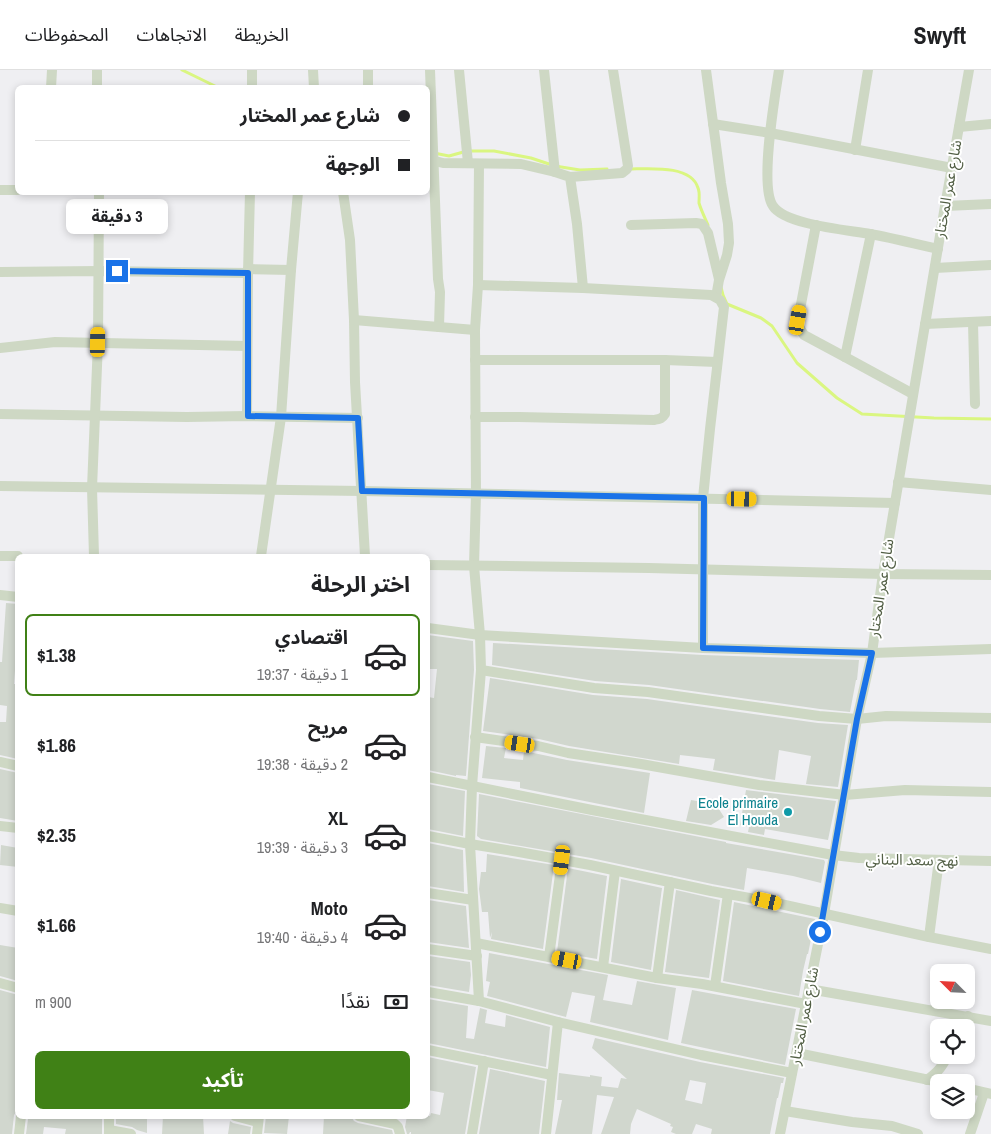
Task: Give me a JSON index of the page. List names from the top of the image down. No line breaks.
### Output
{"streets":{"street":["شارع عمر المختار","نهج سعد البناني"]},"crossings":[["شارع عمر المختار","نهج سعد البناني"]],"places":["Ecole primaire El Houda"],"north":"top left","page":{"header":"Swyft","nav":["الخريطة","الاتجاهات","المحفوظات"],"banner":["شارع عمر المختار","الوجهة"],"bubble":"3 دقيقة","heading":"اختر الرحلة","list":[{"name":"اقتصادي","note":"1 دقيقة · 19:37","value":"$1.38"},{"name":"مريح","note":"2 دقيقة · 19:38","value":"$1.86"},{"name":"XL","note":"3 دقيقة · 19:39","value":"$2.35"},{"name":"Moto","note":"4 دقيقة · 19:40","value":"$1.66"}],"pay":["نقدًا","900 m"],"buttons":"تأكيد"}}
